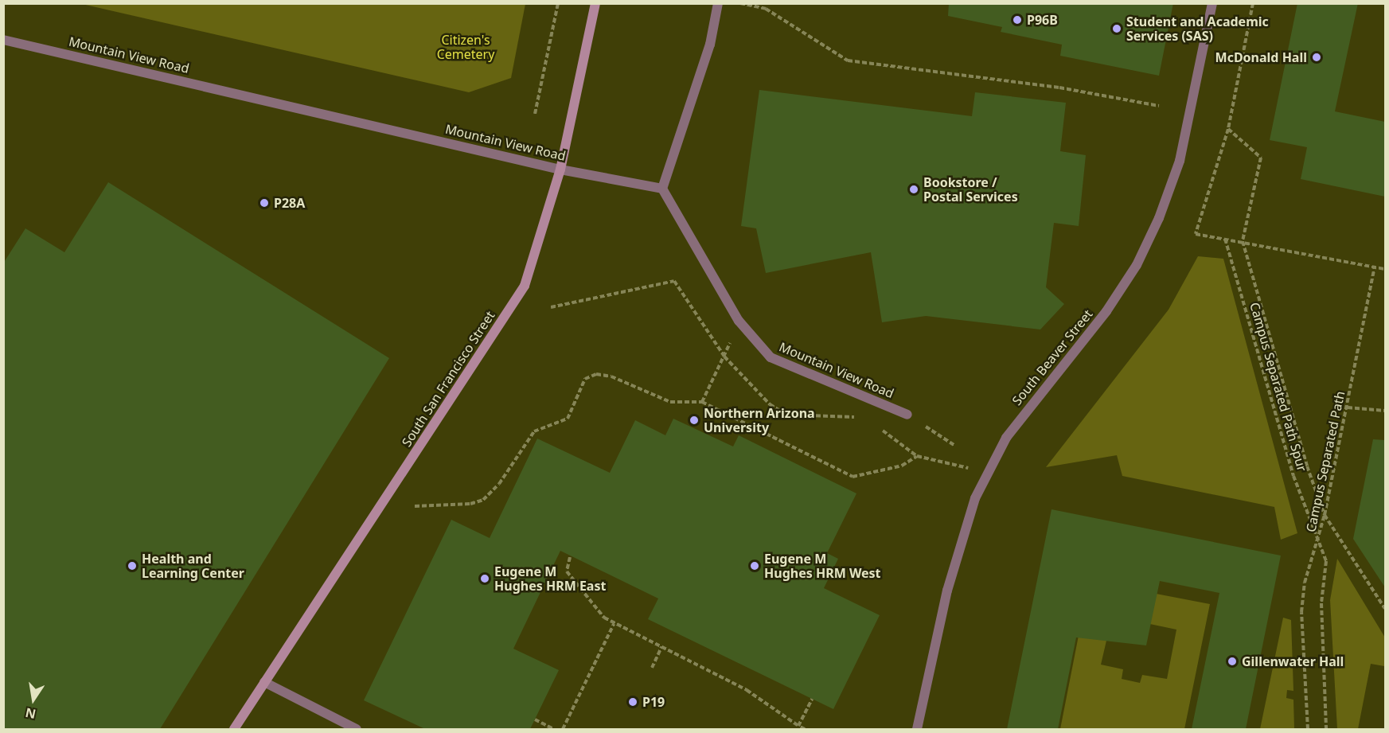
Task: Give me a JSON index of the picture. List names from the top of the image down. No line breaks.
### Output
{"streets":{"street":["Mountain View Road","South Beaver Street","South San Francisco Street"],"path":["Campus Separated Path Spur","Campus Separated Path"]},"crossings":[["Mountain View Road","South San Francisco Street"],["Campus Separated Path Spur","Campus Separated Path"]],"parks":["Citizen's Cemetery"],"places":["P96B","Student and Academic Services (SAS)","McDonald Hall","Bookstore / Postal Services","P28A","Northern Arizona University","Health and Learning Center","Eugene M Hughes HRM West","Eugene M Hughes HRM East","Gillenwater Hall","P19"],"north":"bottom"}
